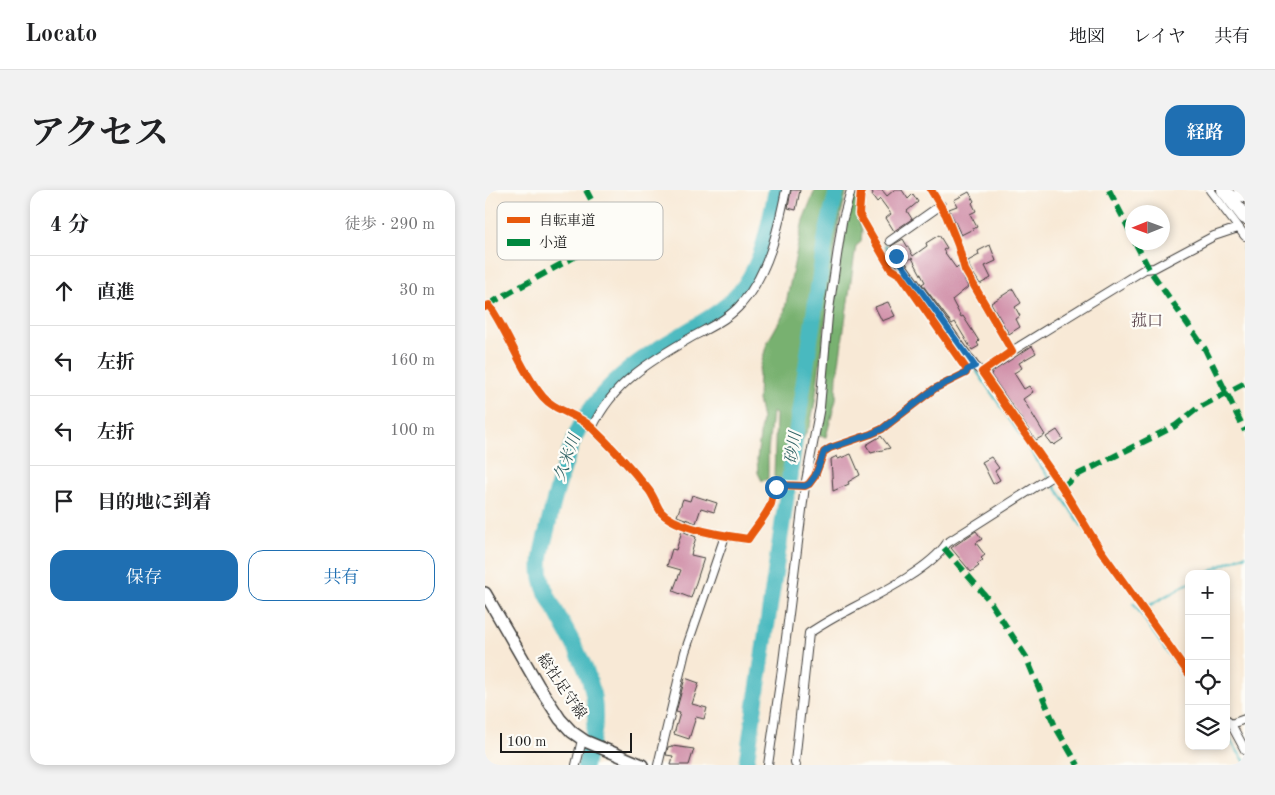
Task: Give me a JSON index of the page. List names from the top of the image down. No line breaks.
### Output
{"streets":{"main road":["総社足守線"]},"districts":["菰口"],"water":["砂川","久米川"],"legend":["自転車道","小道"],"scale_bar":"100 m","north":"left","page":{"header":"Locato","nav":["地図","レイヤ","共有"],"title":"アクセス","buttons":["経路",["保存","共有"]],"heading":["4 分","徒歩 · 290 m"],"list":[["直進","30 m"],["左折","160 m"],["左折","100 m"],"目的地に到着"],"map_buttons":["+","−"],"scale":"100 m"}}
